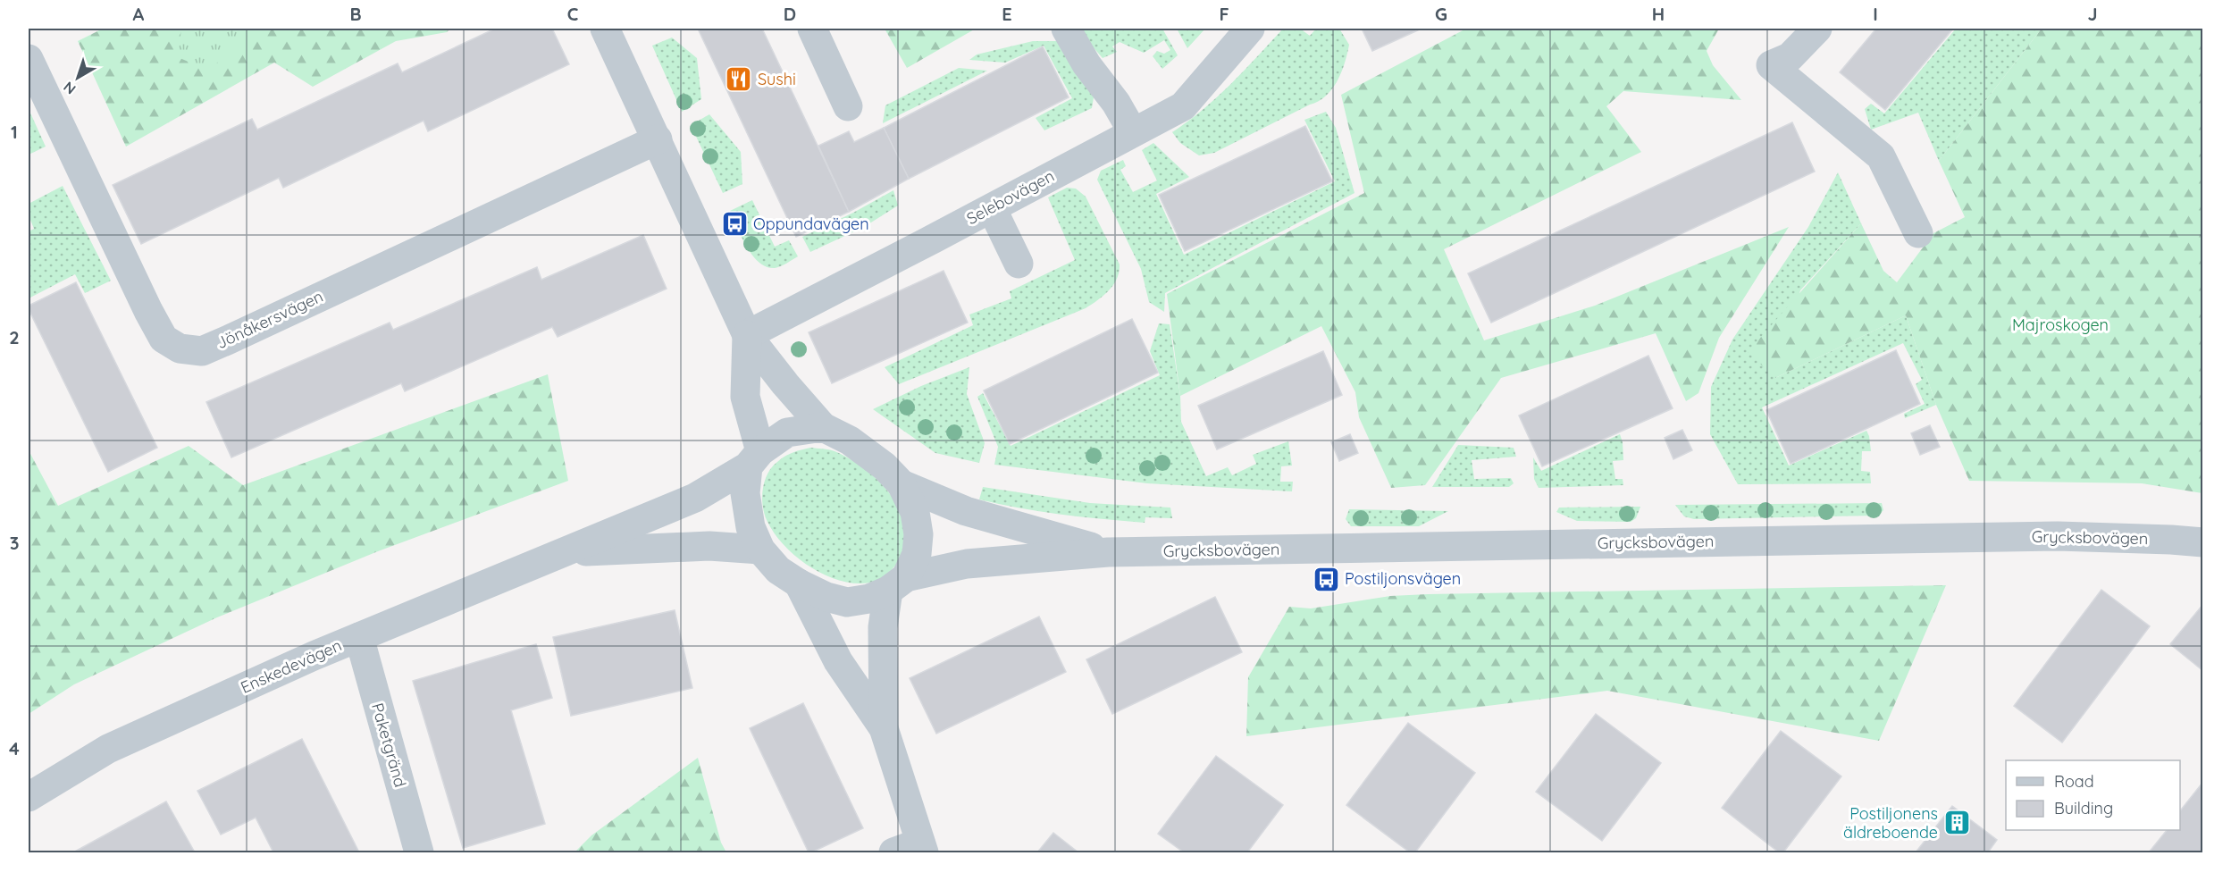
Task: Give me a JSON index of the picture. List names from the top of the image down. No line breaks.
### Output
{"streets":{"street":["Selebovägen","Jönåkersvägen","Grycksbovägen","Enskedevägen","Paketgränd"]},"crossings":[["Grycksbovägen","Enskedevägen"],["Enskedevägen","Paketgränd"]],"parks":["Majroskogen"],"places":{"restaurant":["Sushi"],"bus stop":["Oppundavägen","Postiljonsvägen"],"building":["Postiljonens äldreboende"]},"legend":["Road","Building"],"north":"bottom left","grid":{"columns":["A","B","C","D","E","F","G","H","I","J"],"rows":["1","2","3","4"]}}
